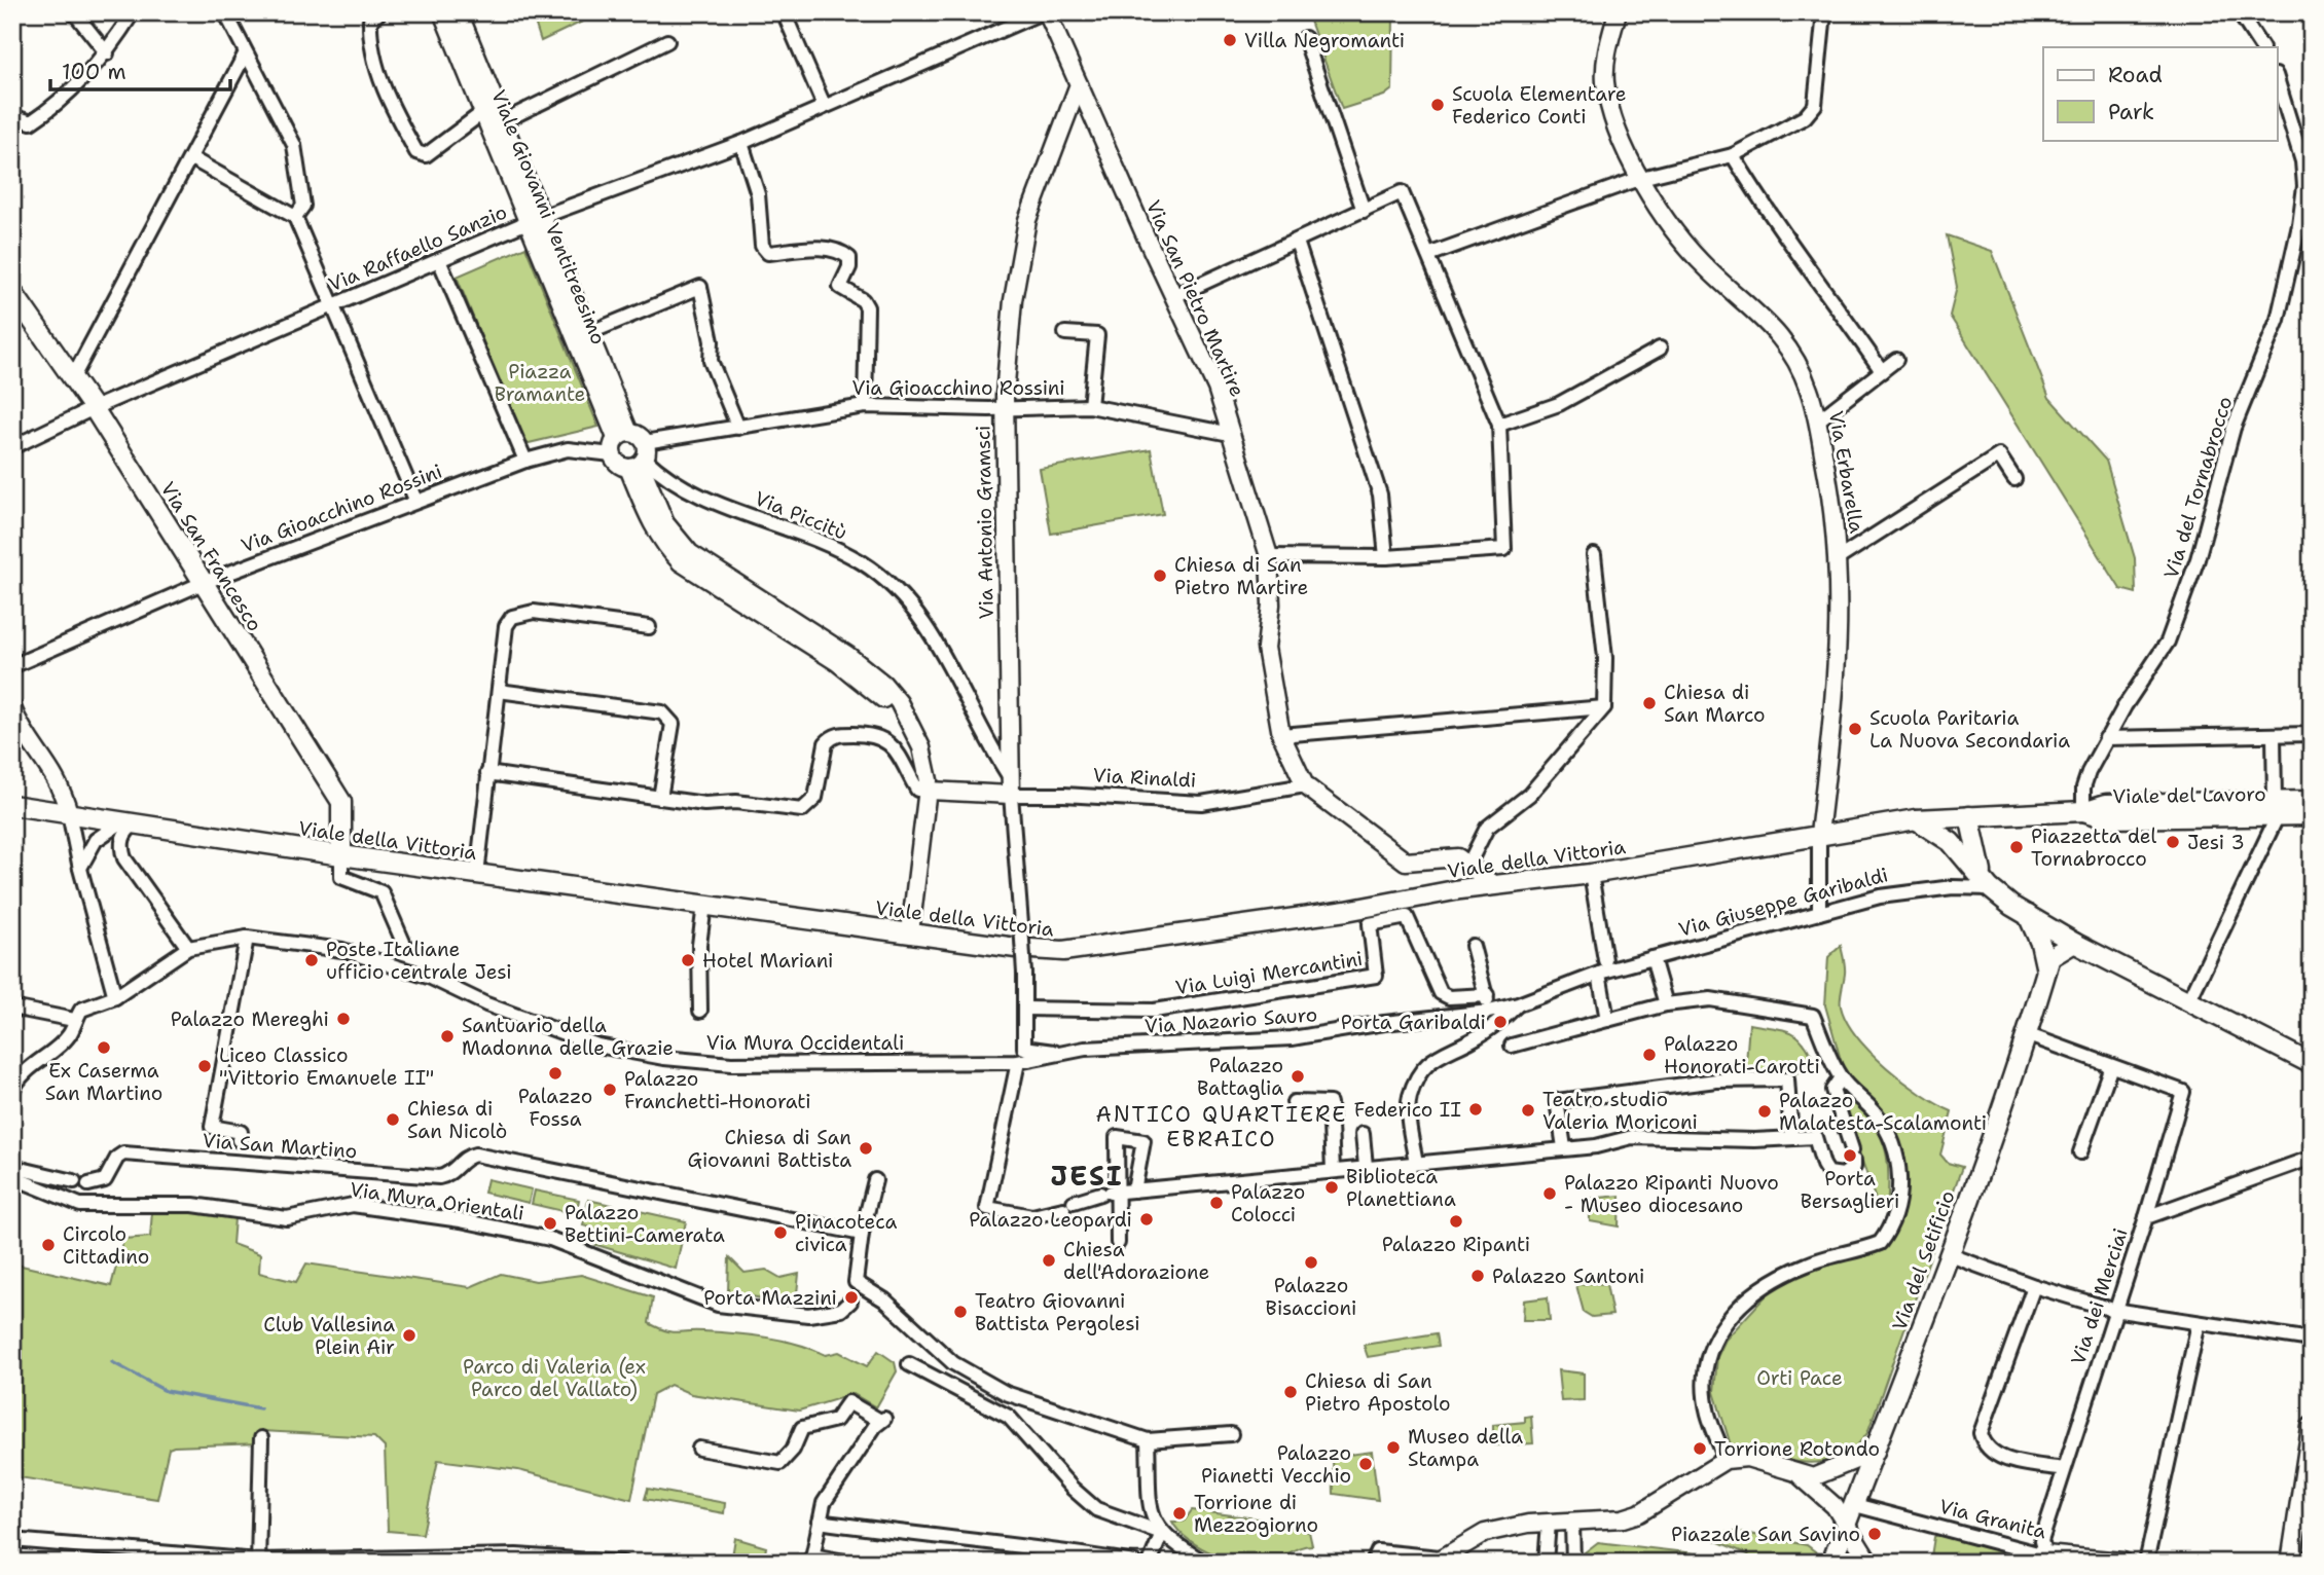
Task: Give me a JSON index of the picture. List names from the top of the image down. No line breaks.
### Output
{"streets":{"main road":["Via San Francesco","Viale del Lavoro","Viale della Vittoria","Via del Setificio","Via Granita"],"street":["Viale Giovanni Ventitreesimo","Via Raffaello Sanzio","Via San Pietro Martire","Via Gioacchino Rossini","Via Erbarella","Via del Tornabrocco","Via Piccitù","Via Antonio Gramsci","Via Rinaldi","Via Giuseppe Garibaldi","Via Luigi Mercantini","Via Nazario Sauro","Via Mura Occidentali","Via San Martino","Via Mura Orientali","Via dei Merciai"]},"crossings":[["Viale Giovanni Ventitreesimo","Via Raffaello Sanzio"],["Viale Giovanni Ventitreesimo","Via Gioacchino Rossini"],["Viale Giovanni Ventitreesimo","Via Piccitù"],["Viale Giovanni Ventitreesimo","Via Rinaldi"],["Viale Giovanni Ventitreesimo","Viale della Vittoria"],["Via Raffaello Sanzio","Via San Francesco"],["Via San Pietro Martire","Via Gioacchino Rossini"],["Via San Pietro Martire","Via Antonio Gramsci"],["Via San Pietro Martire","Via Rinaldi"],["Via Gioacchino Rossini","Via Piccitù"],["Via Gioacchino Rossini","Via Antonio Gramsci"],["Via Gioacchino Rossini","Via San Francesco"],["Via Erbarella","Viale della Vittoria"],["Via del Tornabrocco","Viale del Lavoro"],["Via del Tornabrocco","Viale della Vittoria"],["Via Piccitù","Via Antonio Gramsci"],["Via Antonio Gramsci","Via Rinaldi"],["Via Antonio Gramsci","Via Luigi Mercantini"],["Via Antonio Gramsci","Via Nazario Sauro"],["Via San Francesco","Viale della Vittoria"],["Viale del Lavoro","Viale della Vittoria"],["Via Giuseppe Garibaldi","Via Nazario Sauro"],["Via Nazario Sauro","Via Mura Occidentali"],["Via del Setificio","Via Granita"],["Via dei Merciai","Via Granita"]],"districts":["ANTICO QUARTIERE EBRAICO","JESI"],"parks":["Piazza Bramante","Parco di Valeria (ex Parco del Vallato)","Orti Pace"],"places":["Villa Negromanti","Scuola Elementare Federico Conti","Chiesa di San Pietro Martire","Chiesa di San Marco","Scuola Paritaria La Nuova Secondaria","Jesi 3","Piazzetta del Tornabrocco","Poste Italiane ufficio centrale Jesi","Hotel Mariani","Palazzo Mereghi","Porta Garibaldi","Santuario della Madonna delle Grazie","Ex Caserma San Martino","Palazzo Honorati-Carotti","Liceo Classico \"Vittorio Emanuele II\"","Palazzo Fossa","Palazzo Battaglia","Palazzo Franchetti-Honorati","Federico II","Teatro studio Valeria Moriconi","Palazzo Malatesta-Scalamonti","Chiesa di San Nicolò","Chiesa di San Giovanni Battista","Porta Bersaglieri","Biblioteca Planettiana","Palazzo Ripanti Nuovo - Museo diocesano","Palazzo Colocci","Palazzo Leopardi","Palazzo Ripanti","Palazzo Bettini-Camerata","Pinacoteca civica","Circolo Cittadino","Chiesa dell'Adorazione","Palazzo Bisaccioni","Palazzo Santoni","Porta Mazzini","Teatro Giovanni Battista Pergolesi","Club Vallesina Plein Air","Chiesa di San Pietro Apostolo","Museo della Stampa","Torrione Rotondo","Palazzo Pianetti Vecchio","Torrione di Mezzogiorno","Piazzale San Savino"],"legend":["Road","Park"],"scale_bar":"100 m"}
